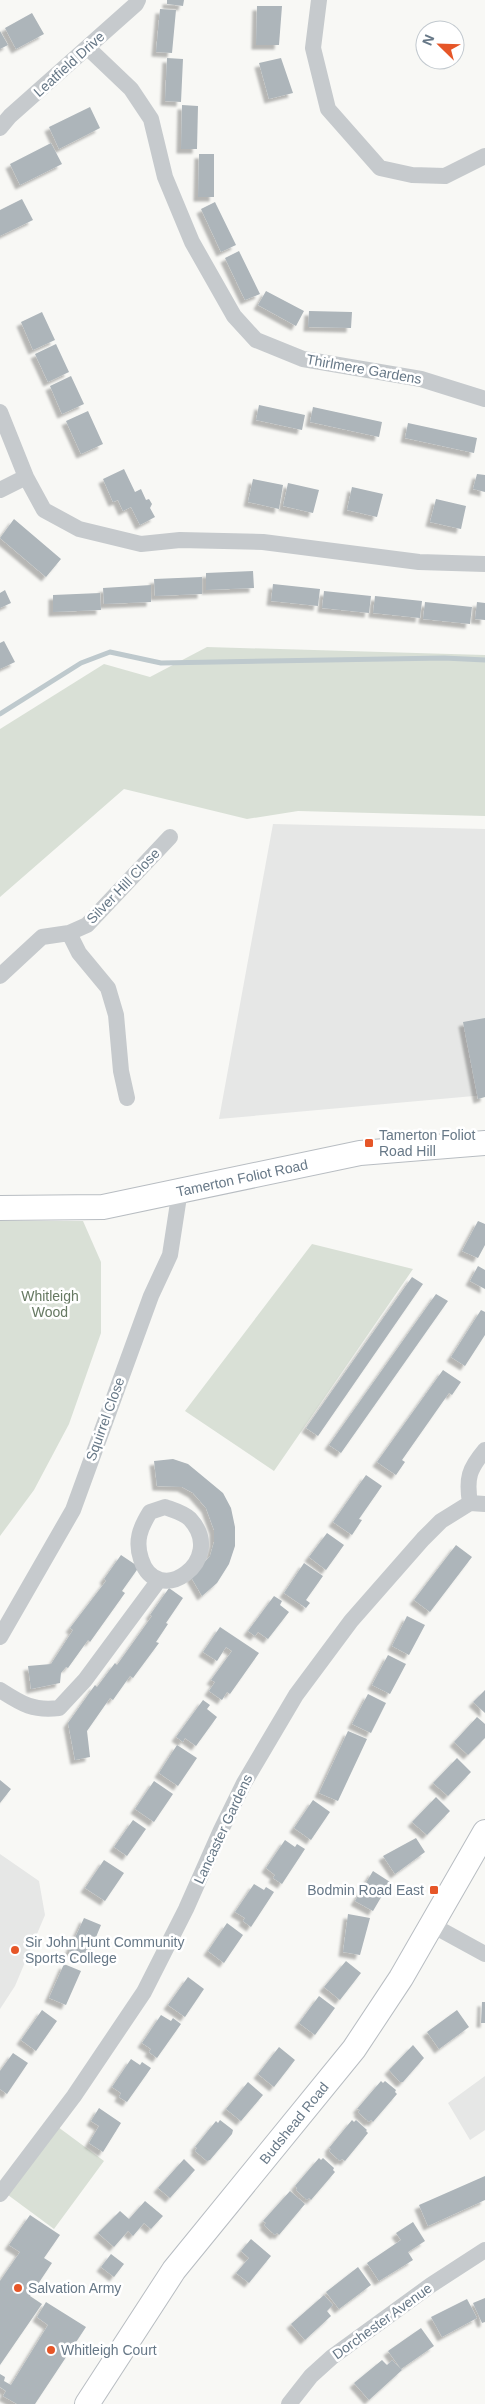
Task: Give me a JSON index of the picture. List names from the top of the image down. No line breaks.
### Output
{"streets":{"street":["Leatfield Drive","Thirlmere Gardens","Silver Hill Close","Tamerton Foliot Road","Squirrel Close","Lancaster Gardens","Budshead Road","Dorchester Avenue"]},"crossings":[["Leatfield Drive","Thirlmere Gardens"],["Tamerton Foliot Road","Squirrel Close"]],"parks":["Whitleigh Wood"],"places":{"transit":["Tamerton Foliot Road Hill","Bodmin Road East"],"other":["Sir John Hunt Community Sports College","Salvation Army","Whitleigh Court"]},"north":"top left"}
